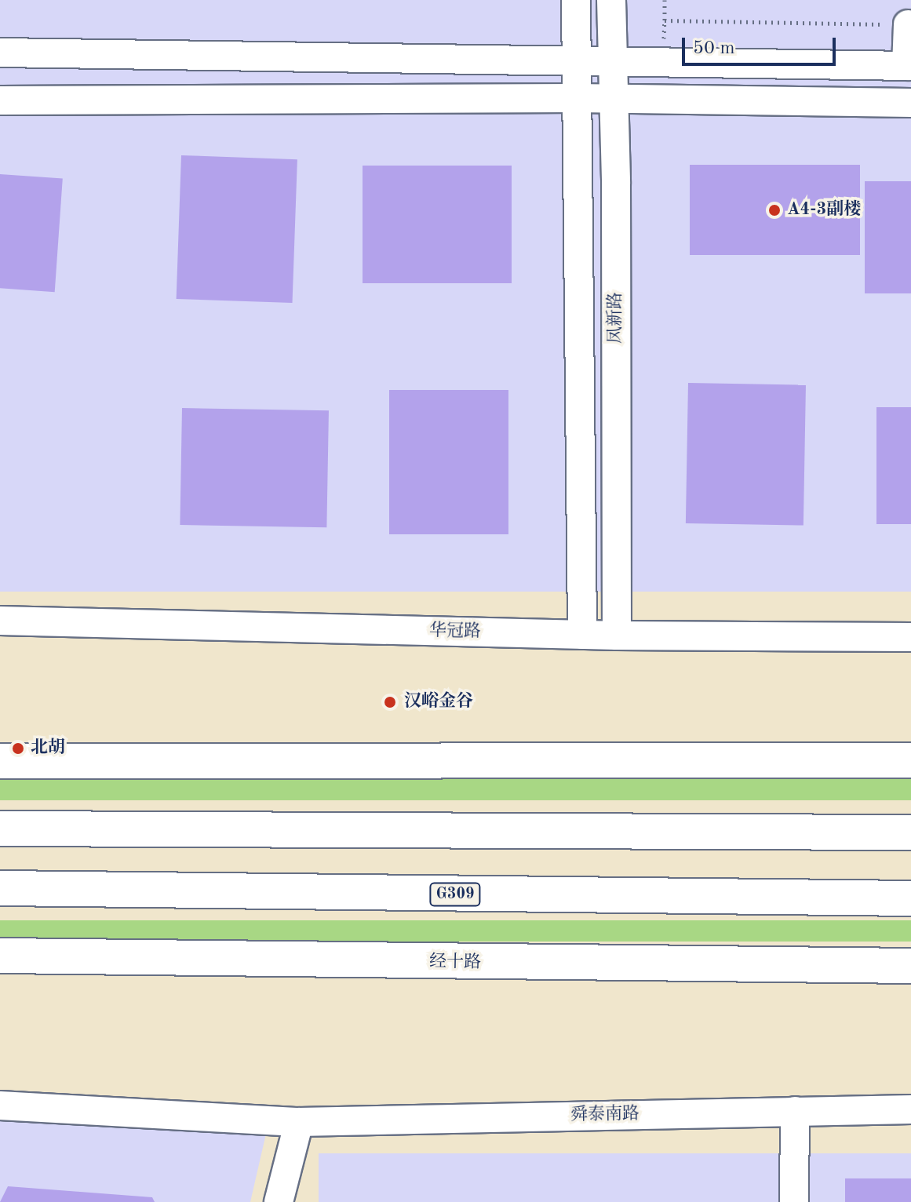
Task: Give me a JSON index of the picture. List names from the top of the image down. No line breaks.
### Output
{"streets":{"main road":["G309","经十路"],"street":["凤新路","华冠路","舜泰南路"]},"crossings":[["凤新路","华冠路"]],"places":["A4-3副楼","汉峪金谷","北胡"],"scale_bar":"50 m"}
